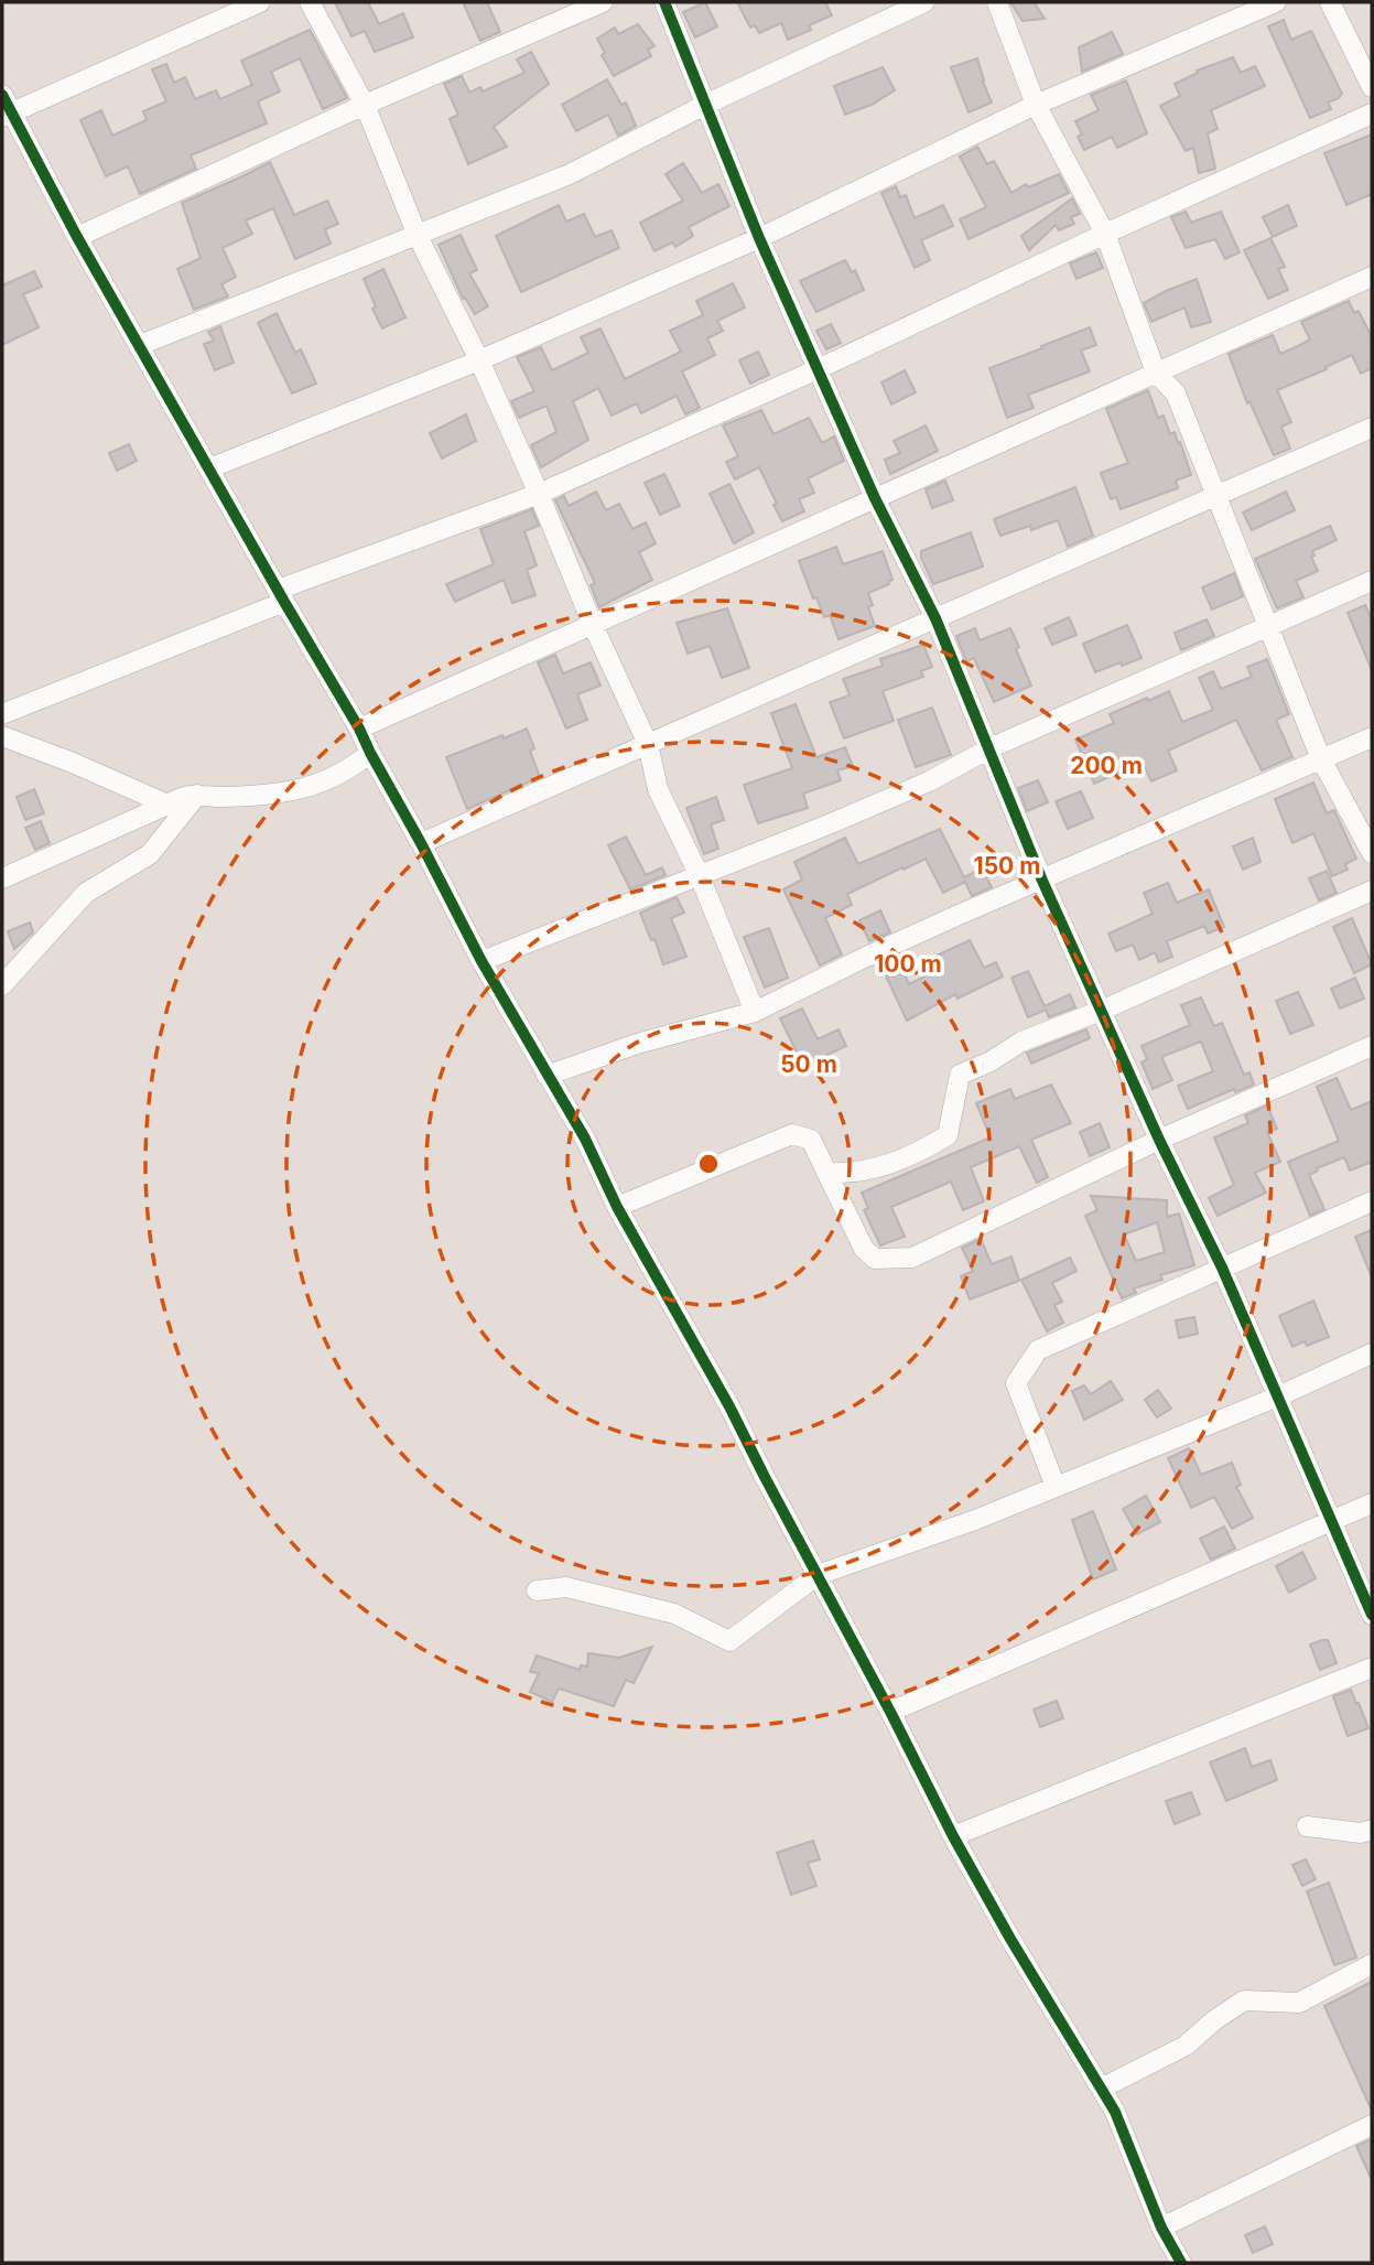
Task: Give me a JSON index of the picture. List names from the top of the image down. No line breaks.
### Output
{"rings":["200 m","150 m","100 m","50 m"]}
